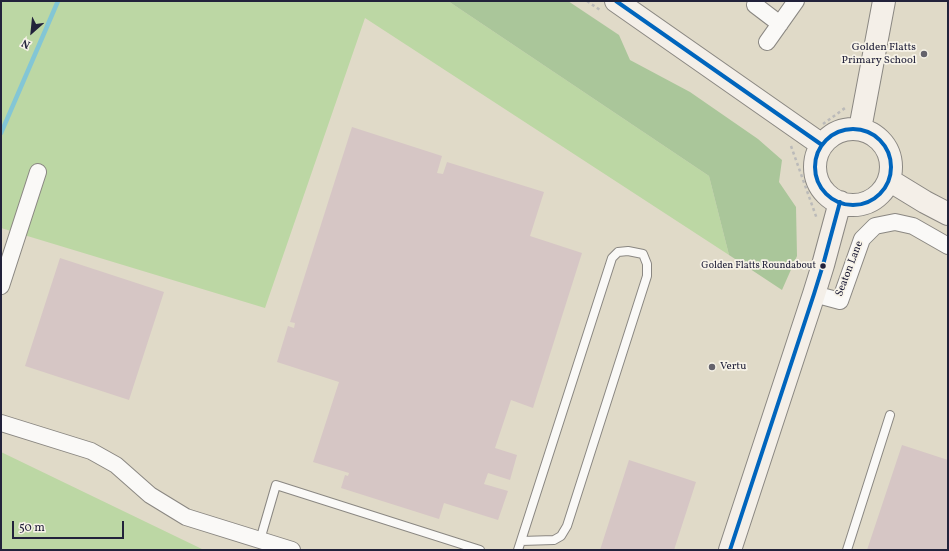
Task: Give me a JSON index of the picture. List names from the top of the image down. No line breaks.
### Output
{"streets":{"street":["Seaton Lane"]},"places":["Golden Flatts Primary School","Golden Flatts Roundabout","Vertu"],"scale_bar":"50 m","north":"bottom left"}
